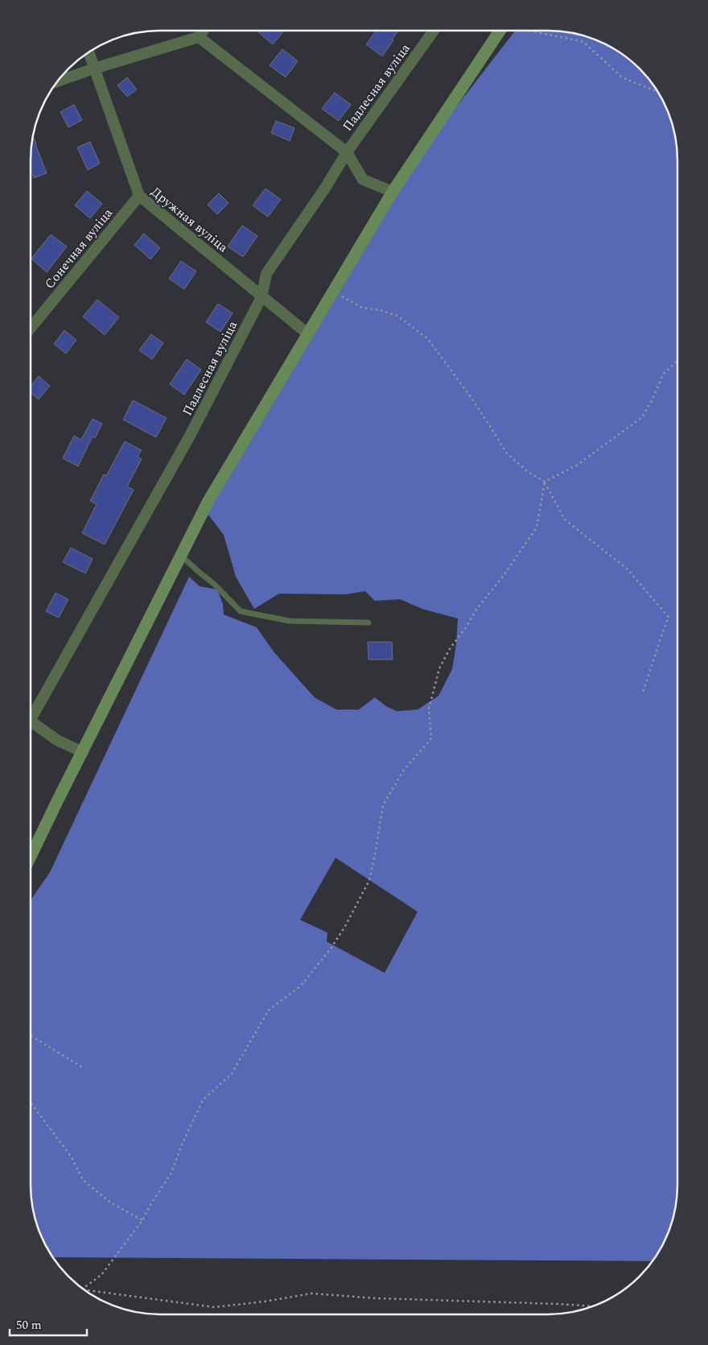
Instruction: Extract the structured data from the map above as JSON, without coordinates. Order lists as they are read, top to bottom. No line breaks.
{"streets":{"street":["Падлесная вуліца","Дружная вуліца","Сонечная вуліца"]},"crossings":[["Падлесная вуліца","Дружная вуліца"],["Дружная вуліца","Сонечная вуліца"]],"scale_bar":"50 m"}
